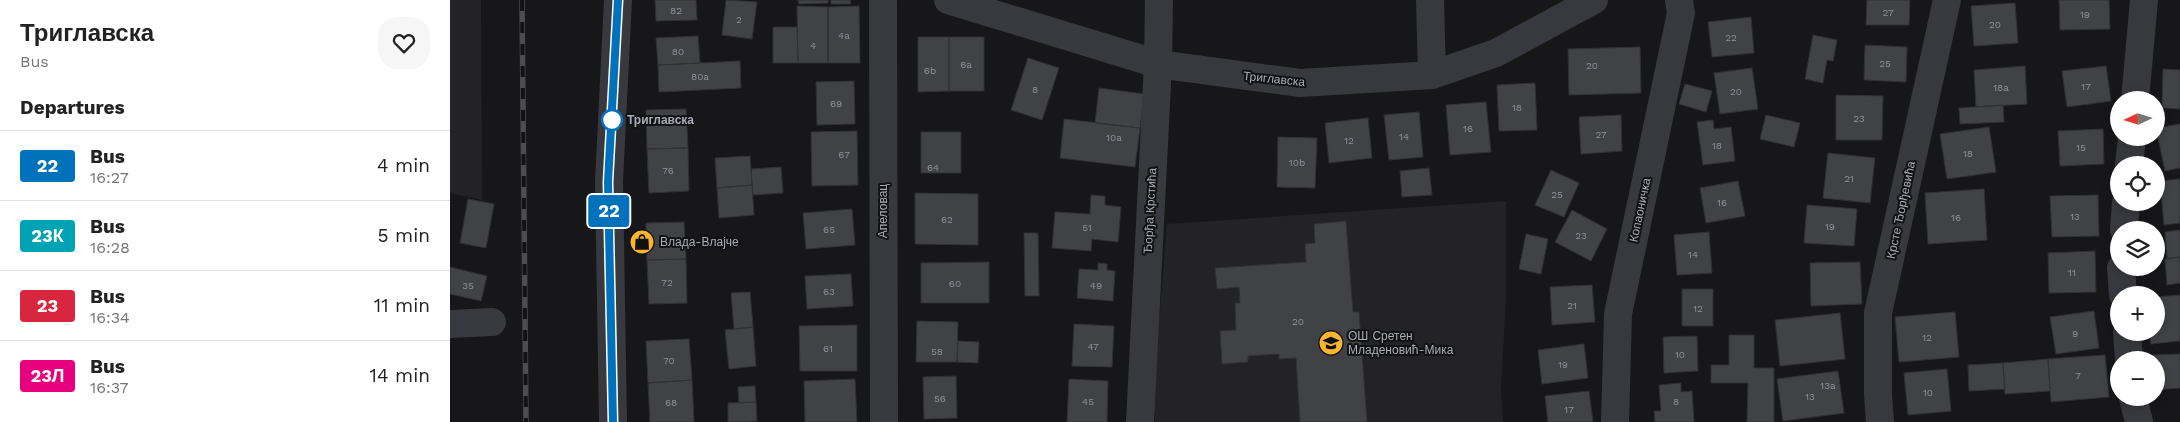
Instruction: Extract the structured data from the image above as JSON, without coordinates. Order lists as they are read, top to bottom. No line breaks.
{"streets":{"street":["Триглавска","Копаоничка","Крсте Ђорђевића","Апеловац","Ђорђа Крстића"]},"crossings":[["Триглавска","Ђорђа Крстића"]],"places":{"other":["Триглавска"],"shop":["Влада-Влајче"],"school or university":["ОШ Сретен Младеновић-Мика"]},"lines":["bus line 22"],"house_numbers":["82","27","19","2","20","4a","22","4","80","25","6a","20","6b","80a","17","18a","8","20","69","18","23","16","27","14","10a","12","18","15","18","67","10b","64","76","21","25","16","13","16","62","19","51","65","23","14","11","72","60","35","49","63","21","12","20","9","12","47","61","58","10","70","19","7","13a","10","13","56","45","8","68","17"],"north":"left","page":{"heading":[["Триглавска","Bus"],"Departures"],"on_map":"22","map_buttons":["+","−"],"list":[{"mark":"22","name":"Bus","note":"16:27","value":"4 min"},{"mark":"23К","name":"Bus","note":"16:28","value":"5 min"},{"mark":"23","name":"Bus","note":"16:34","value":"11 min"},{"mark":"23Л","name":"Bus","note":"16:37","value":"14 min"}]}}
